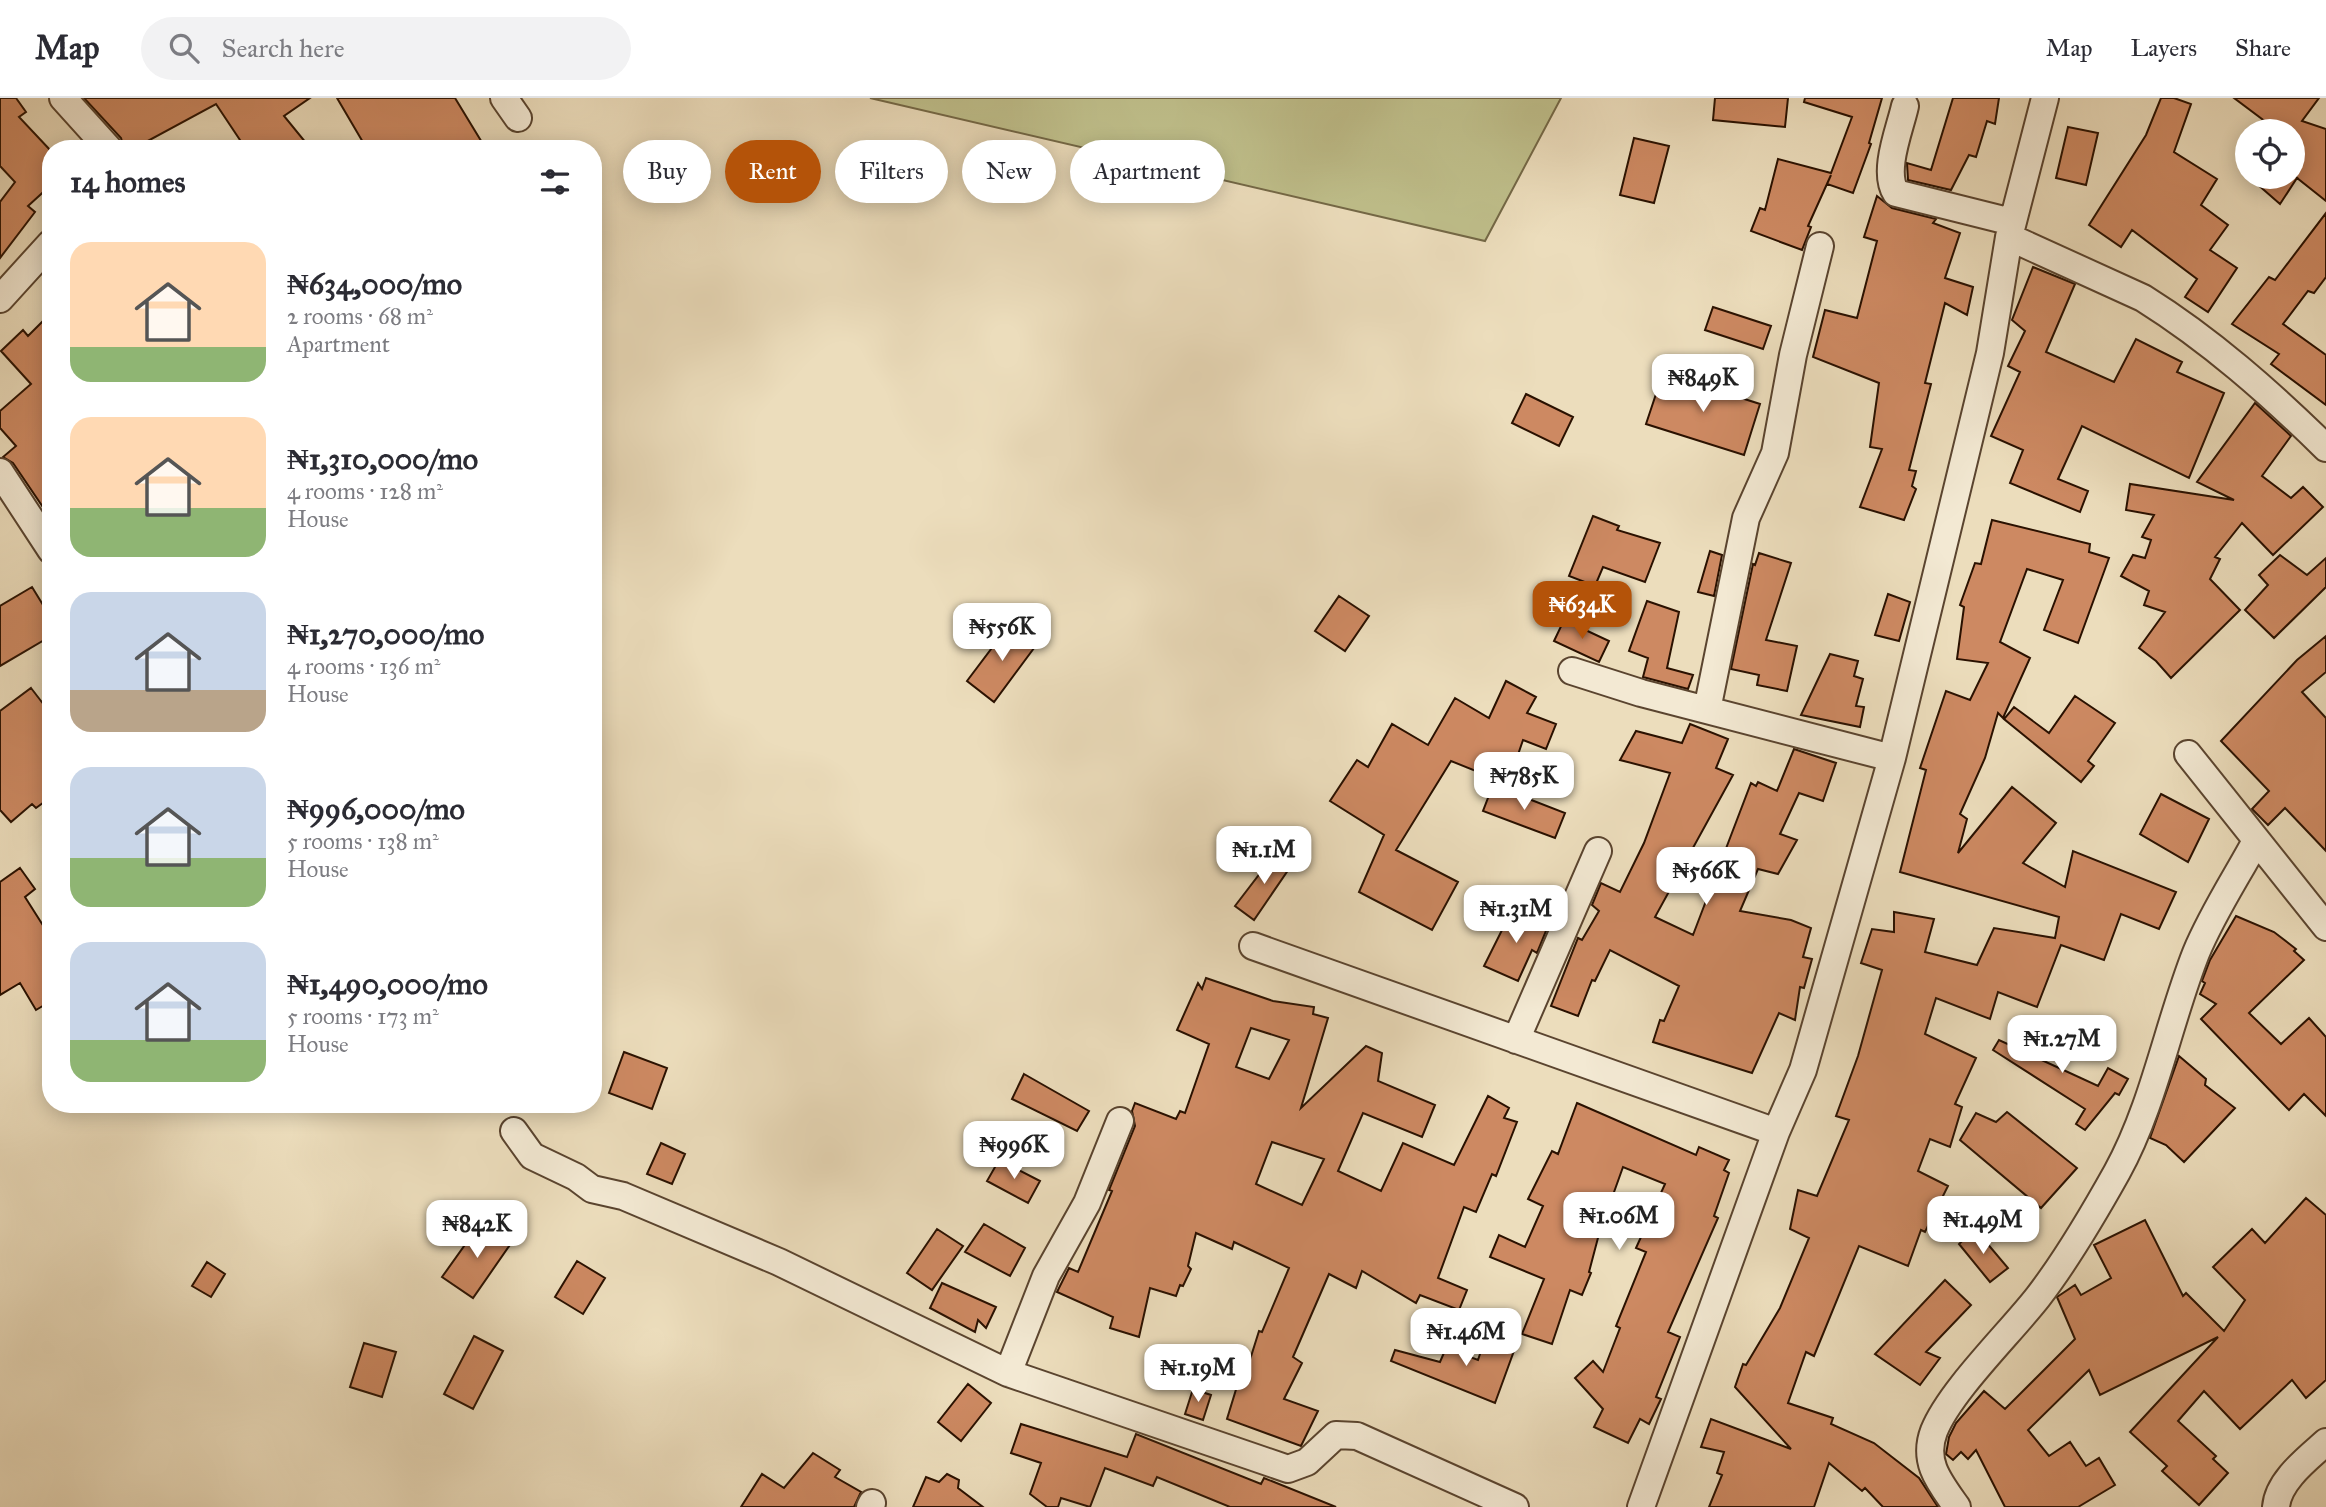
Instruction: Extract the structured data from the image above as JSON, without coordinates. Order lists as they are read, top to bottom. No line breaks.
{"page":{"header":"Map","search":"Search here","nav":["Map","Layers","Share"],"chip":["Buy","Rent","Filters","New","Apartment"],"heading":"14 homes","list":[{"name":"₦634,000/mo","note":"2 rooms · 68 m² · Apartment"},{"name":"₦1,310,000/mo","note":"4 rooms · 128 m² · House"},{"name":"₦1,270,000/mo","note":"4 rooms · 136 m² · House"},{"name":"₦996,000/mo","note":"5 rooms · 138 m² · House"},{"name":"₦1,490,000/mo","note":"5 rooms · 173 m² · House"}],"price":["₦849K","₦634K","₦556K","₦785K","₦1.1M","₦566K","₦1.31M","₦1.27M","₦996K","₦1.06M","₦1.49M","₦842K","₦1.46M","₦1.19M"]}}
